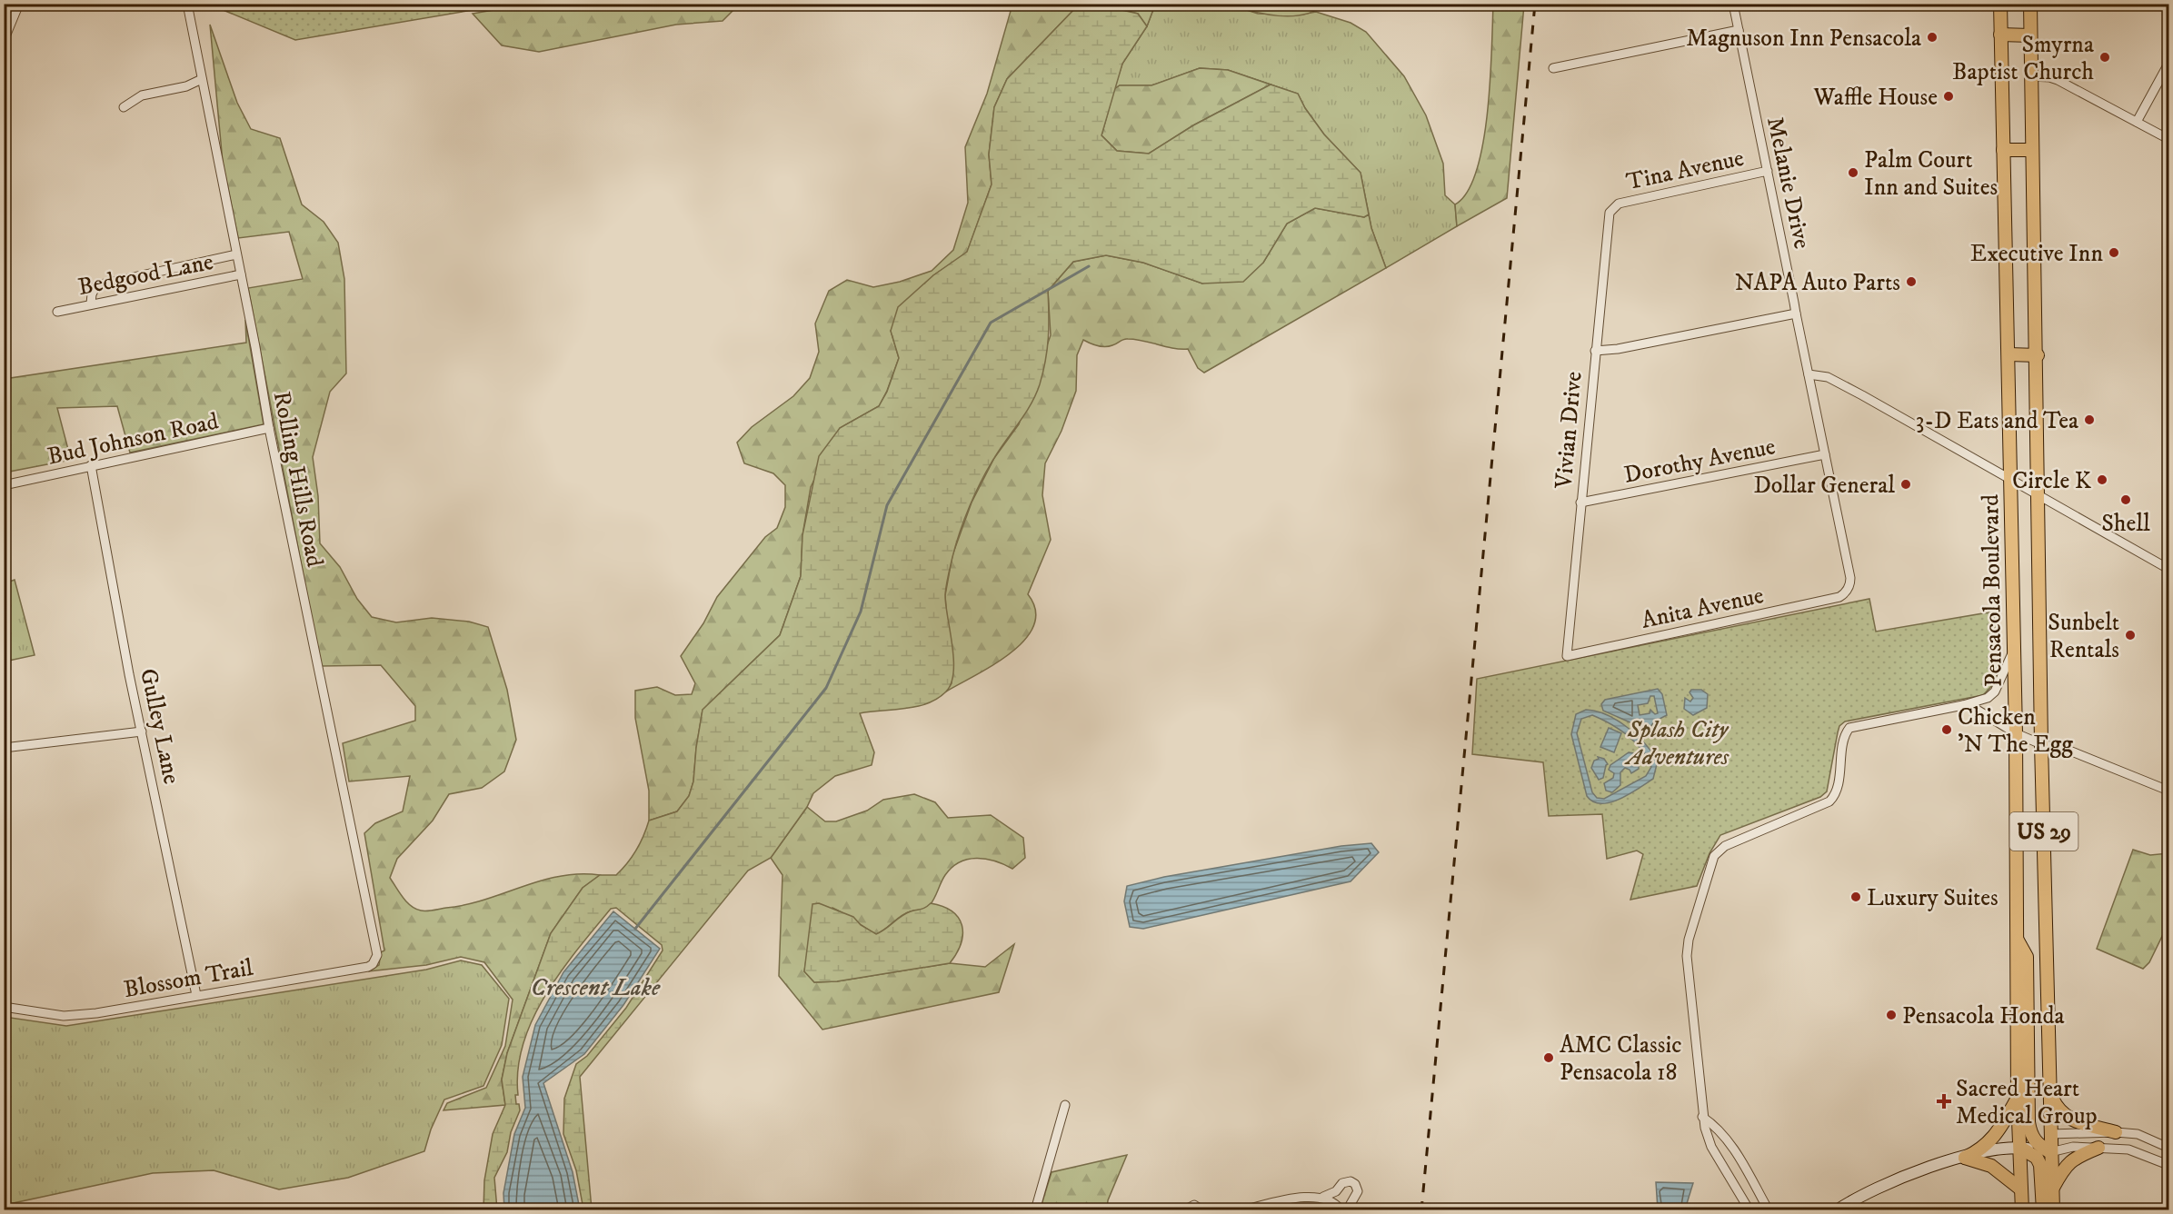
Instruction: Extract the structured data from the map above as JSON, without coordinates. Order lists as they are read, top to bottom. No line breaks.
{"streets":{"main road":["Pensacola Boulevard","US 29"],"street":["Tina Avenue","Melanie Drive","Bedgood Lane","Vivian Drive","Bud Johnson Road","Dorothy Avenue","Rolling Hills Road","Anita Avenue","Gulley Lane","Blossom Trail"]},"crossings":[["Tina Avenue","Melanie Drive"],["Tina Avenue","Vivian Drive"],["Melanie Drive","Dorothy Avenue"],["Melanie Drive","Anita Avenue"],["Bedgood Lane","Rolling Hills Road"],["Vivian Drive","Dorothy Avenue"],["Vivian Drive","Anita Avenue"],["Bud Johnson Road","Rolling Hills Road"],["Bud Johnson Road","Gulley Lane"],["Rolling Hills Road","Blossom Trail"],["Gulley Lane","Blossom Trail"]],"water":["Crescent Lake"],"parks":["Splash City Adventures"],"places":{"other":["Magnuson Inn Pensacola","Smyrna Baptist Church","Waffle House","Palm Court Inn and Suites","Executive Inn","NAPA Auto Parts","3-D Eats and Tea","Circle K","Dollar General","Shell","Sunbelt Rentals","Chicken 'N The Egg","Luxury Suites","Pensacola Honda","AMC Classic Pensacola 18"],"health":["Sacred Heart Medical Group"]}}
